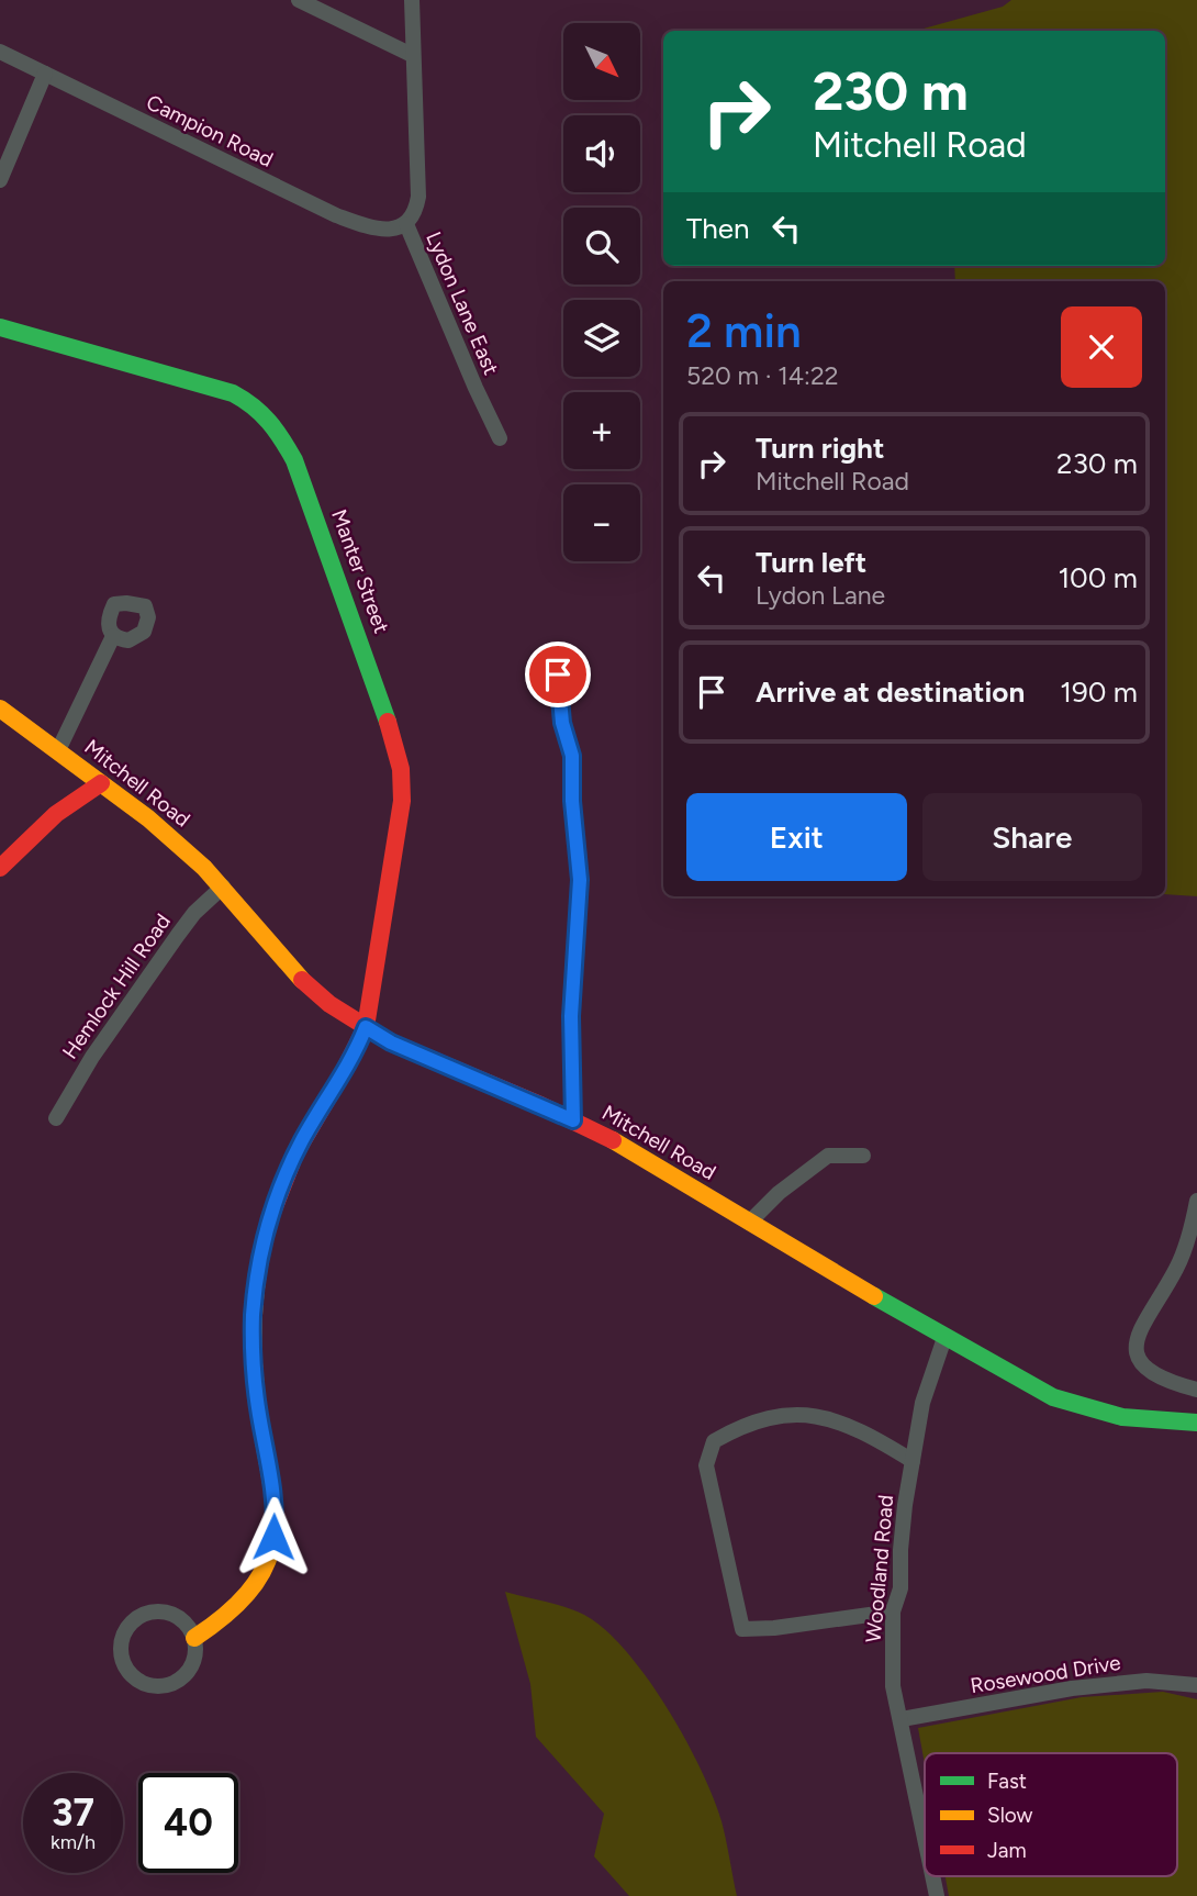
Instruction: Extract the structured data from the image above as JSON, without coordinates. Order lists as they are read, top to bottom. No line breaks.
{"streets":{"street":["Campion Road","Lydon Lane East","Manter Street","Mitchell Road","Hemlock Hill Road","Woodland Road","Rosewood Drive"]},"crossings":[["Campion Road","Lydon Lane East"],["Manter Street","Mitchell Road"],["Mitchell Road","Hemlock Hill Road"],["Mitchell Road","Woodland Road"],["Woodland Road","Rosewood Drive"]],"legend":["Fast","Slow","Jam"],"north":"bottom right","page":{"map_buttons":["+","−"],"turn":["230 m","Mitchell Road"],"then":"Then","heading":["2 min","520 m · 14:22"],"list":[{"name":"Turn right","note":"Mitchell Road","value":"230 m"},{"name":"Turn left","note":"Lydon Lane","value":"100 m"},{"name":"Arrive at destination","value":"190 m"}],"buttons":["Exit","Share"],"speed":"37 km/h","limit":"40"}}
